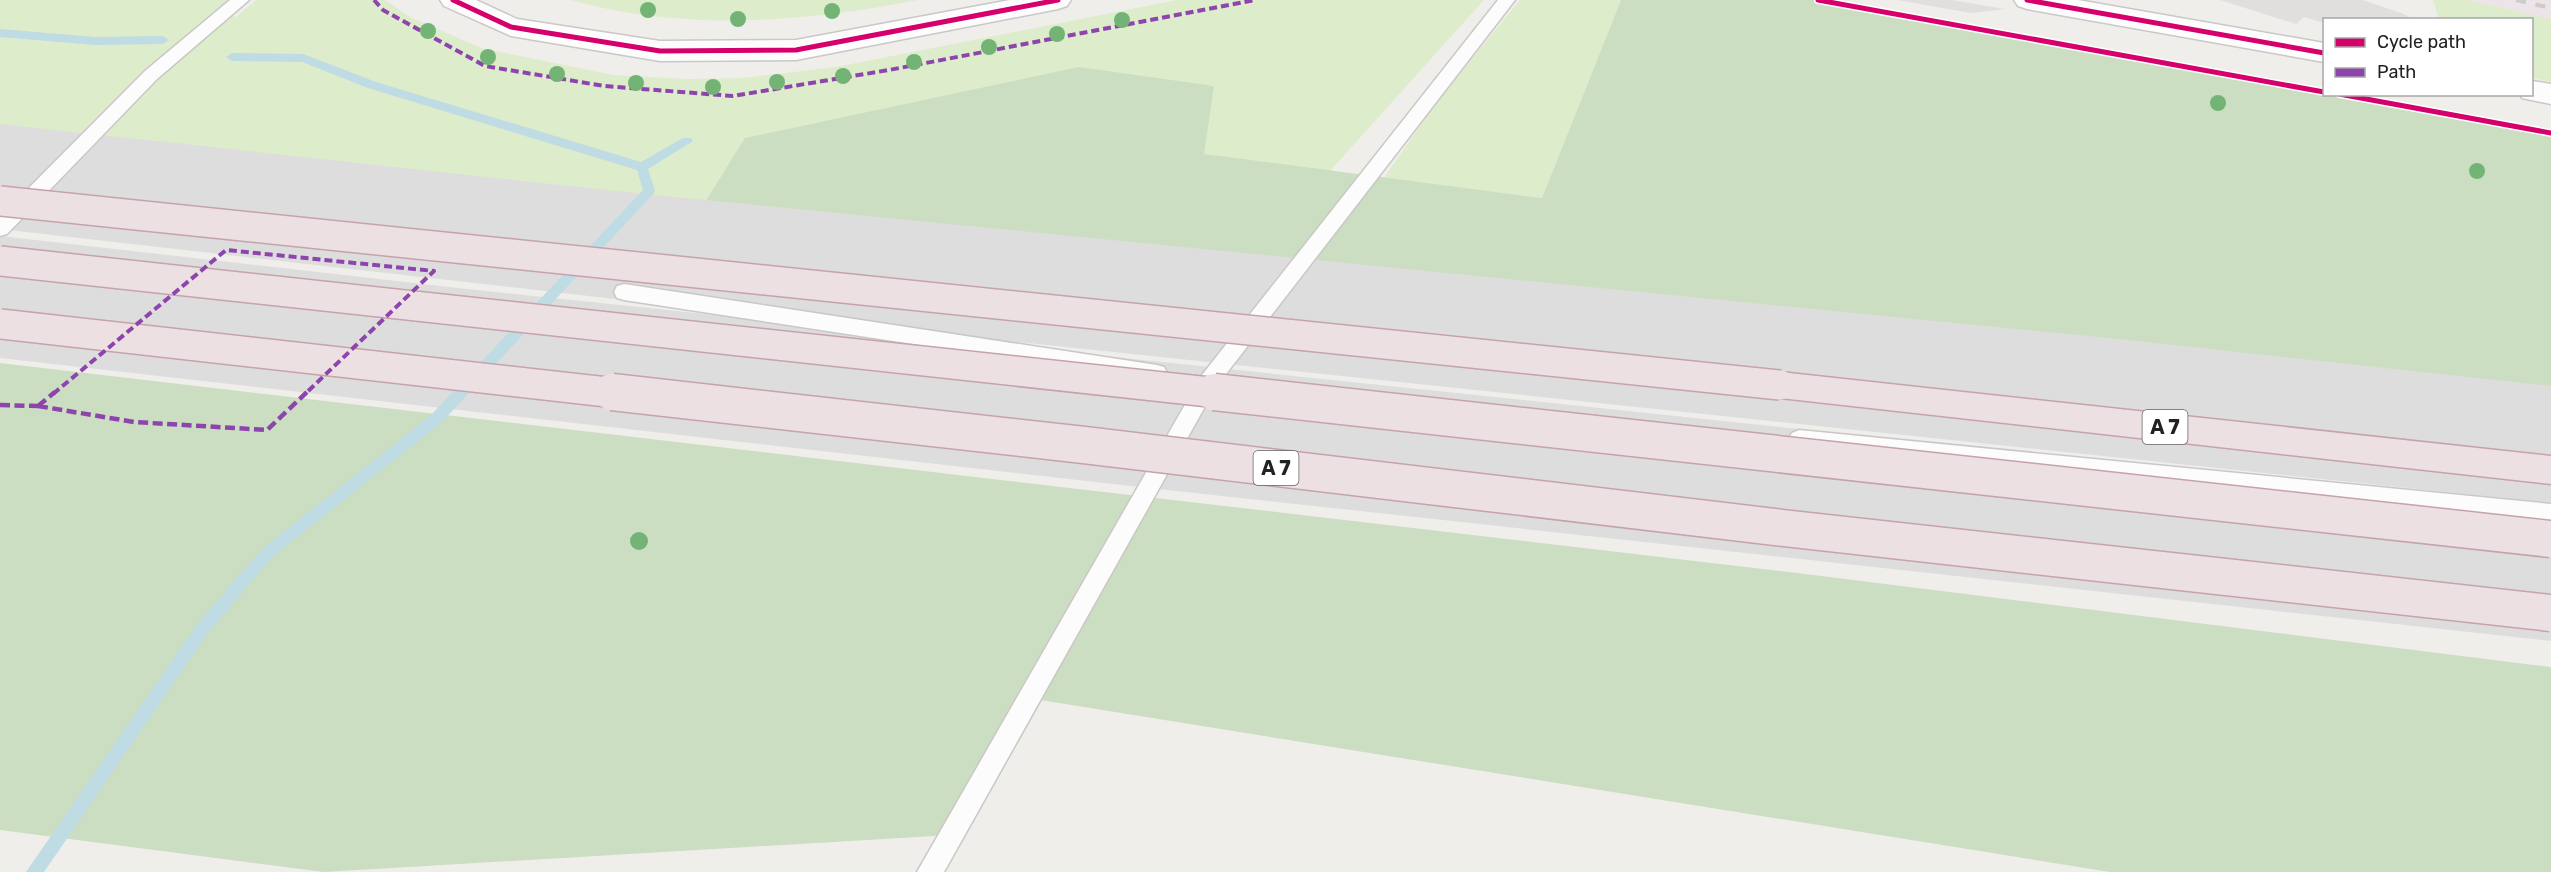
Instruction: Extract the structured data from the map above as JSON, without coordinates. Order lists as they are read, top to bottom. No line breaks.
{"streets":{"highway":["A 7"]},"legend":["Cycle path","Path"]}
